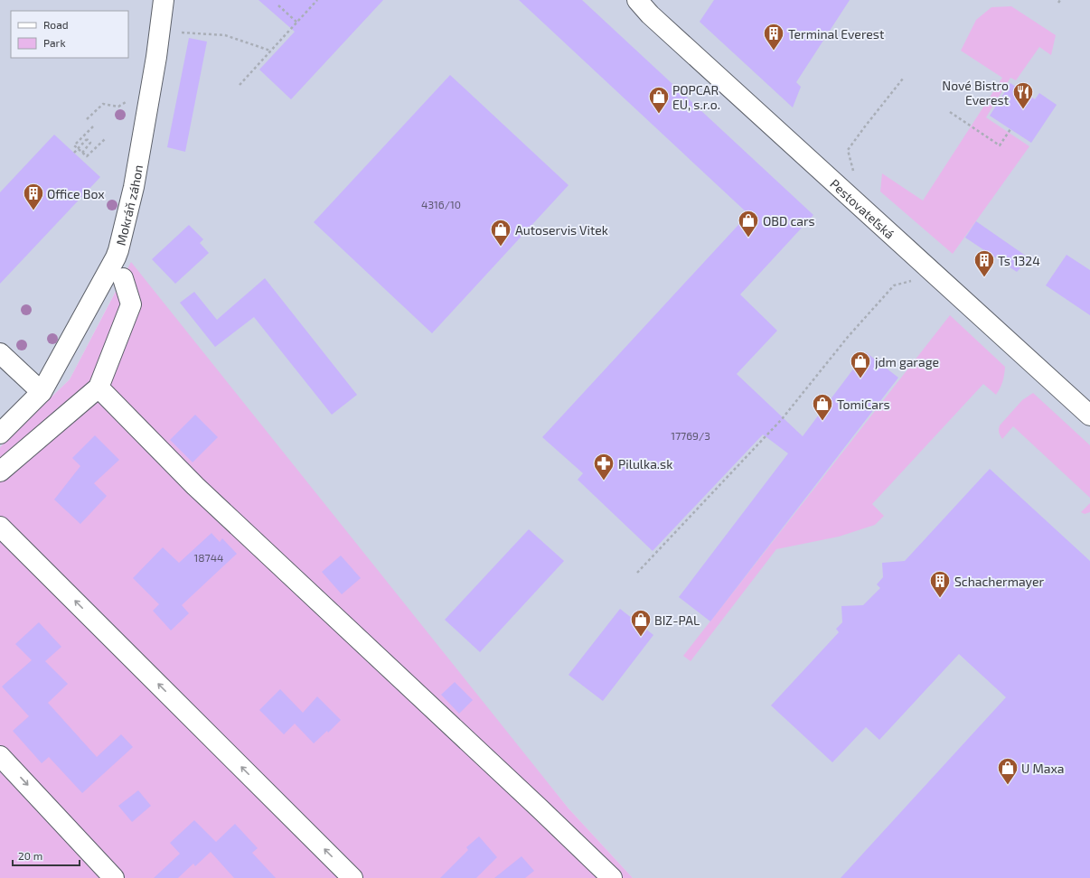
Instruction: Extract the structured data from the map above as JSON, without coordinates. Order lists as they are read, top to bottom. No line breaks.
{"streets":{"street":["Mokráň záhon","Pestovateľská"]},"places":{"building":["Terminal Everest","Office Box","Ts 1324","Schachermayer"],"restaurant":["Nové Bistro Everest"],"shop":["POPCAR EU, s.r.o.","OBD cars","Autoservis Vitek","jdm garage","TomiCars","BIZ-PAL","U Maxa"],"pharmacy":["Pilulka.sk"]},"house_numbers":["4316/10","17769/3","18744"],"legend":["Road","Park"],"scale_bar":"20 m"}
